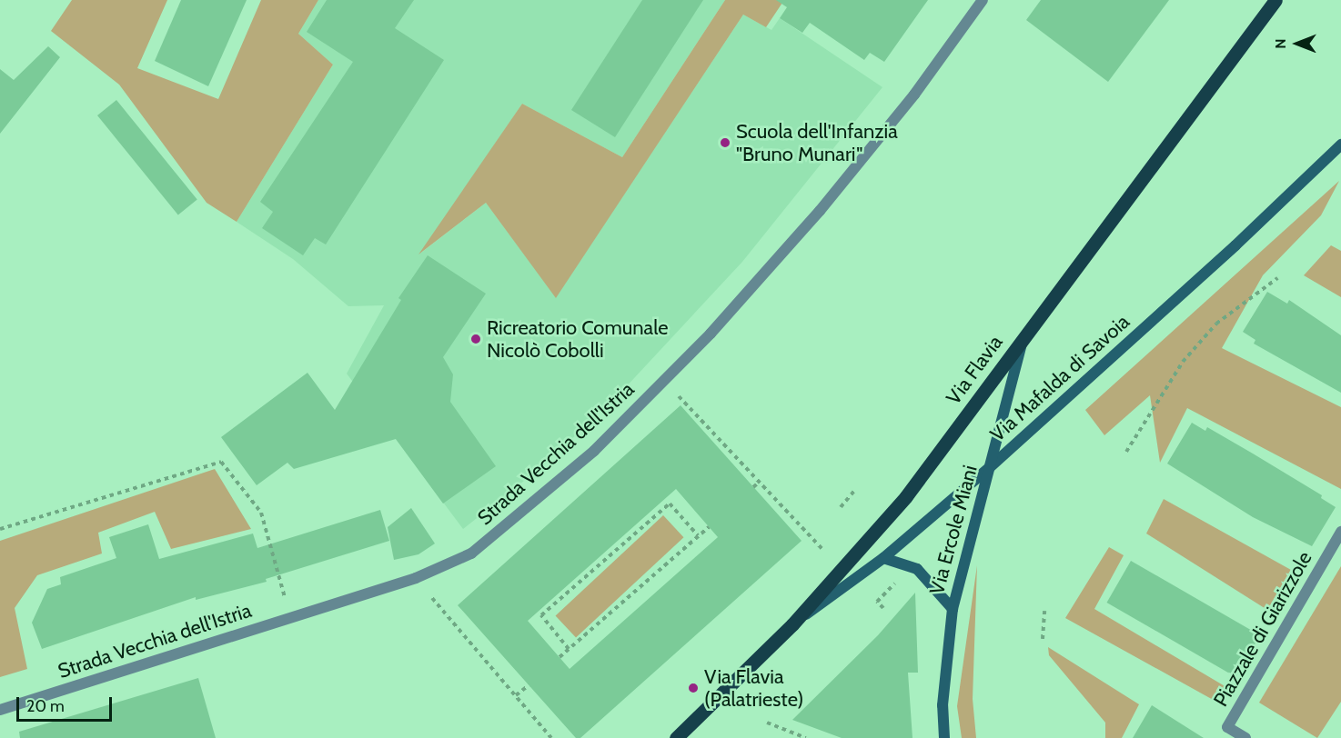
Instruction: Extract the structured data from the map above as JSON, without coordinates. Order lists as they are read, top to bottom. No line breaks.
{"streets":{"main road":["Via Flavia"],"street":["Via Mafalda di Savoia","Strada Vecchia dell'Istria","Via Ercole Miani","Piazzale di Giarizzole"]},"crossings":[["Via Flavia","Via Mafalda di Savoia"],["Via Flavia","Via Ercole Miani"],["Via Mafalda di Savoia","Via Ercole Miani"]],"places":["Scuola dell'Infanzia \"Bruno Munari\"","Ricreatorio Comunale Nicolò Cobolli","Via Flavia (Palatrieste)"],"scale_bar":"20 m","north":"left"}
